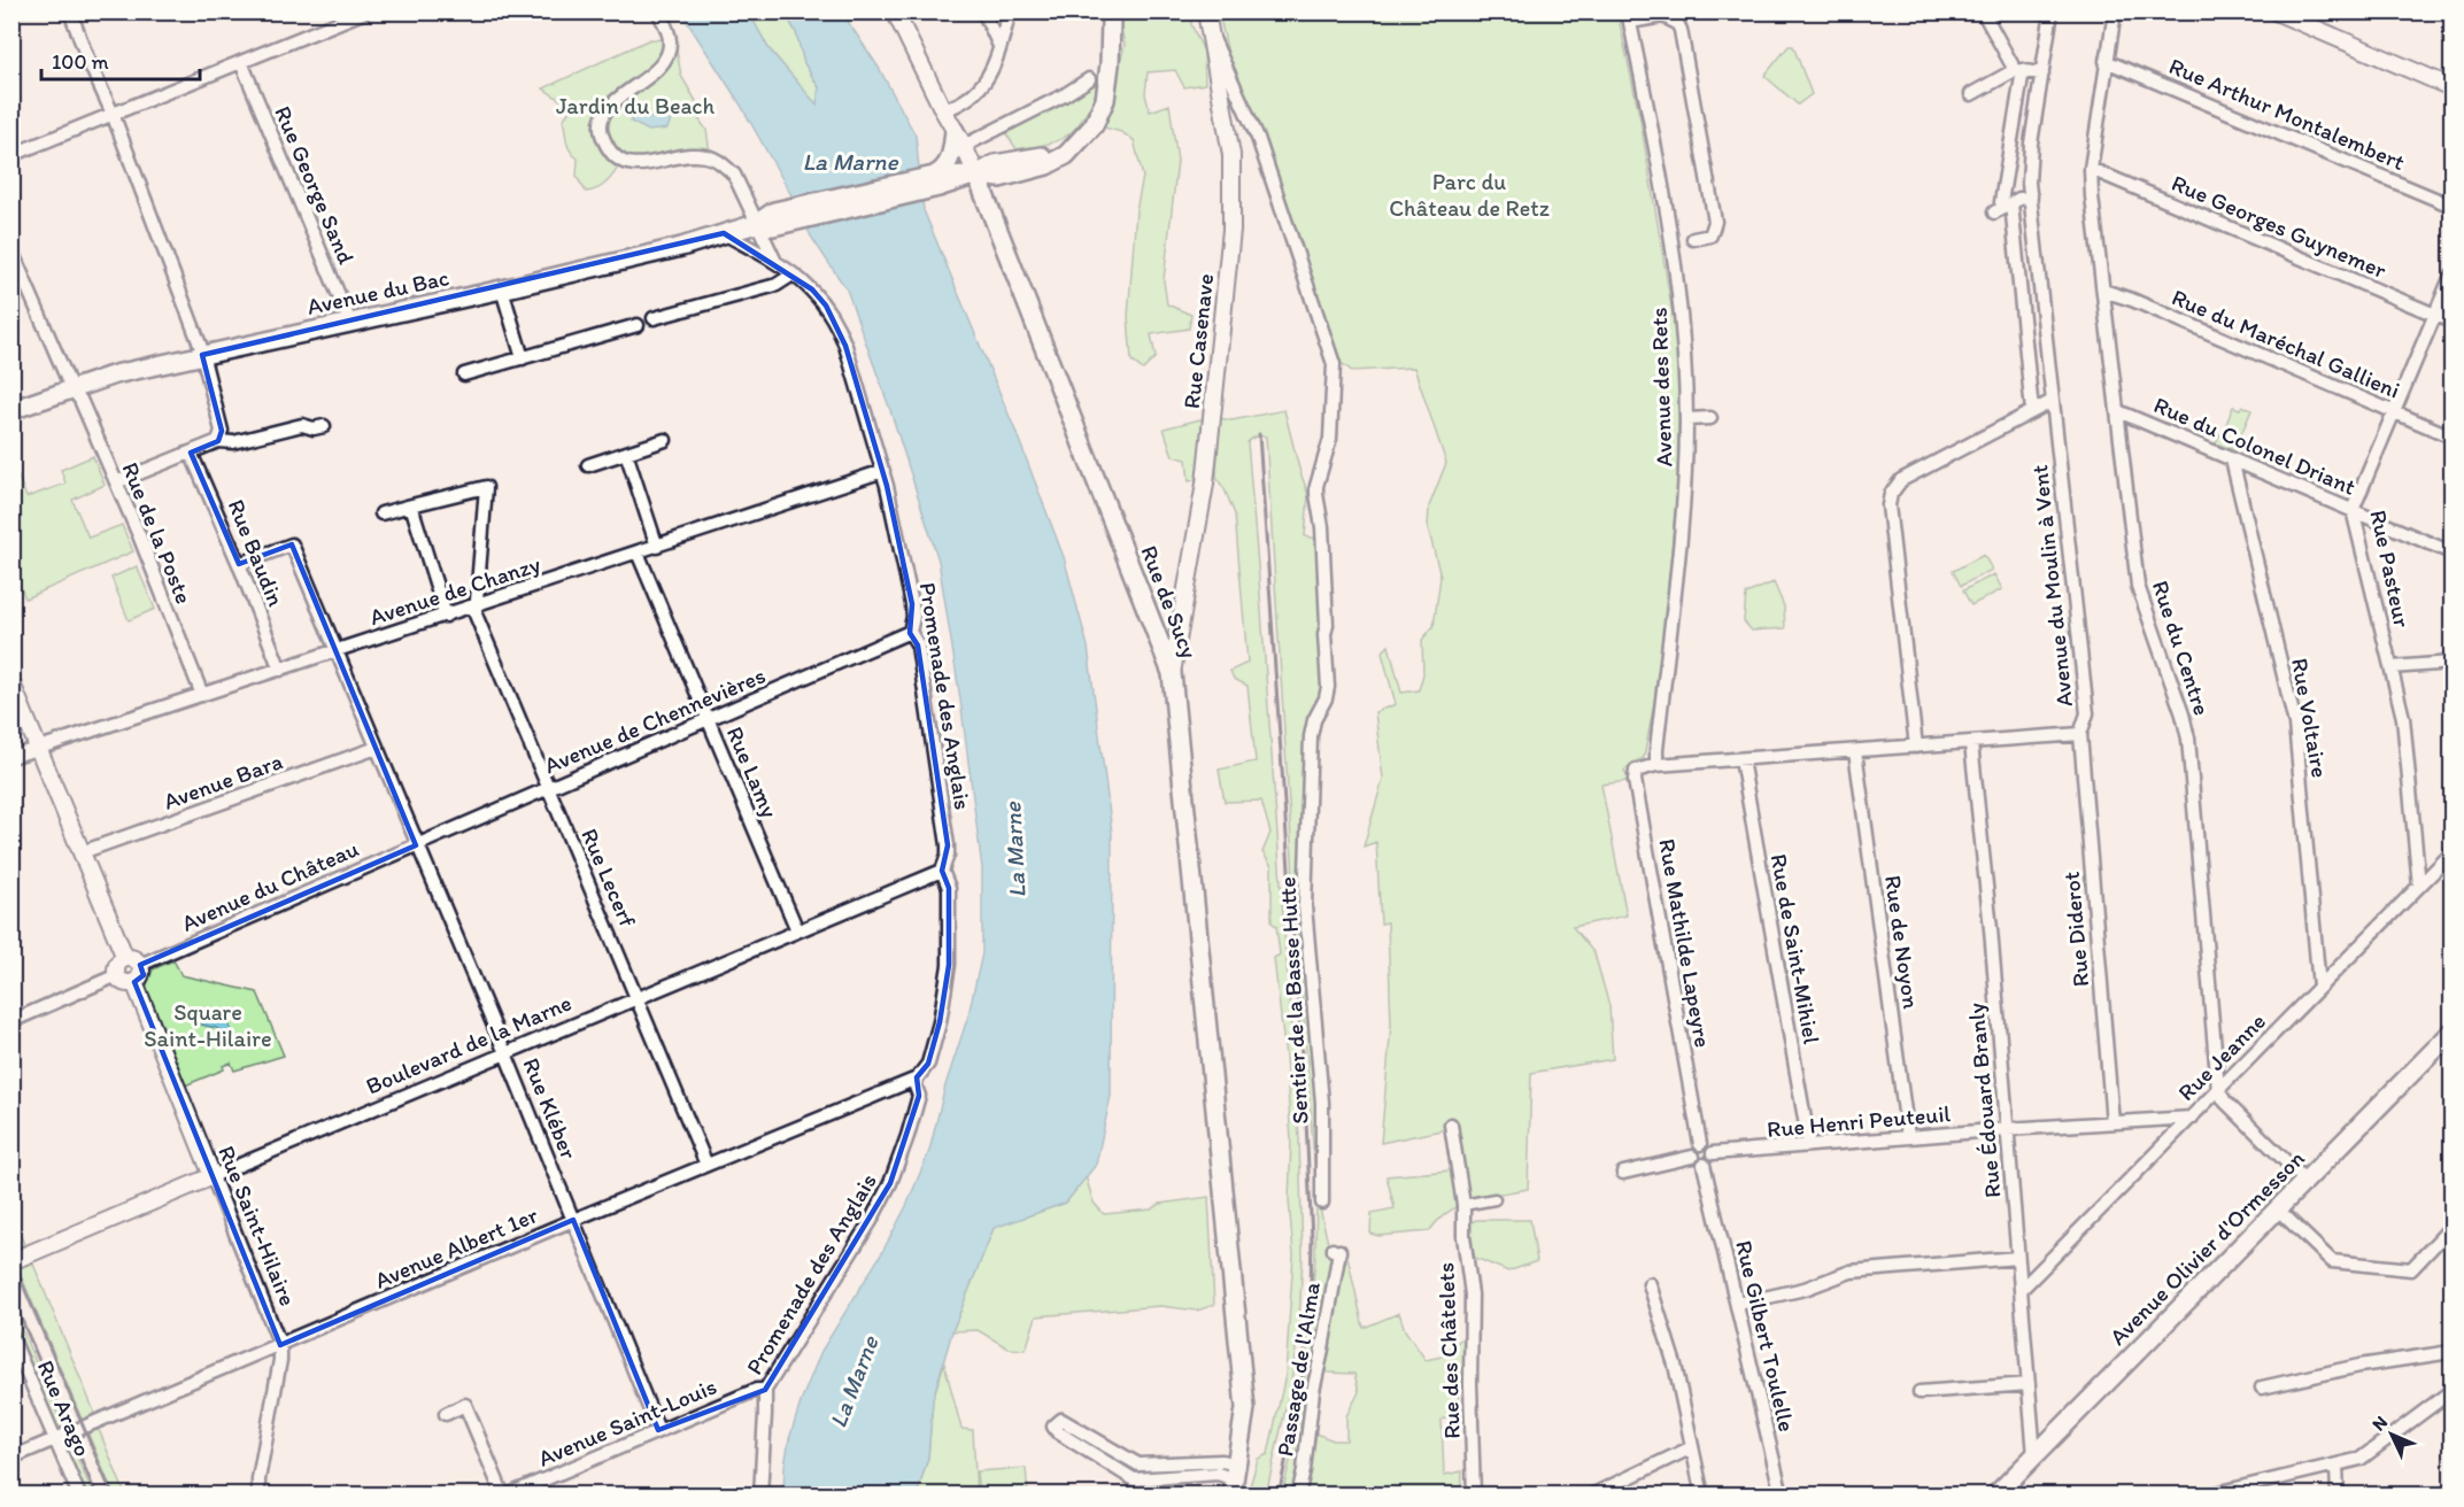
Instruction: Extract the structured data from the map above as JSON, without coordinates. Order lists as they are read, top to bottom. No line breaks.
{"streets":{"main road":["Avenue du Bac","Rue de Sucy","Avenue Olivier d'Ormesson"],"street":["Rue Arthur Montalembert","Rue George Sand","Rue Georges Guynemer","Rue Casenave","Rue du Maréchal Gallieni","Avenue des Rets","Rue du Colonel Driant","Rue de la Poste","Rue Baudin","Rue Pasteur","Avenue du Moulin à Vent","Avenue de Chanzy","Rue du Centre","Promenade des Anglais","Rue Voltaire","Avenue de Chennevières","Rue Lamy","Avenue Bara","Rue Lecerf","Avenue du Château","Rue Diderot","Rue de Noyon","Rue Mathilde Lapeyre","Rue de Saint-Mihiel","Sentier de la Basse Hutte","Boulevard de la Marne","Rue Jeanne","Rue Édouard Branly","Rue Kléber","Rue Henri Peuteuil","Rue Saint-Hilaire","Avenue Albert 1er","Rue Gilbert Toulelle","Rue des Châtelets","Passage de l'Alma","Rue Arago","Avenue Saint-Louis"]},"crossings":[["Rue Arthur Montalembert","Rue du Centre"],["Rue George Sand","Avenue du Bac"],["Rue Georges Guynemer","Rue Pasteur"],["Rue Georges Guynemer","Rue du Centre"],["Avenue du Bac","Rue de la Poste"],["Avenue du Bac","Rue de Sucy"],["Avenue du Bac","Promenade des Anglais"],["Rue Casenave","Rue de Sucy"],["Rue Casenave","Sentier de la Basse Hutte"],["Rue du Maréchal Gallieni","Rue Pasteur"],["Rue du Maréchal Gallieni","Rue du Centre"],["Avenue des Rets","Avenue du Moulin à Vent"],["Avenue des Rets","Rue Mathilde Lapeyre"],["Rue du Colonel Driant","Rue Pasteur"],["Rue du Colonel Driant","Rue du Centre"],["Rue du Colonel Driant","Rue Voltaire"],["Rue de la Poste","Avenue de Chanzy"],["Rue Baudin","Avenue de Chanzy"],["Rue Baudin","Rue Kléber"],["Rue Pasteur","Rue Jeanne"],["Avenue du Moulin à Vent","Rue Diderot"],["Avenue du Moulin à Vent","Rue de Noyon"],["Avenue du Moulin à Vent","Rue Mathilde Lapeyre"],["Avenue du Moulin à Vent","Rue de Saint-Mihiel"],["Avenue du Moulin à Vent","Rue Édouard Branly"],["Avenue de Chanzy","Promenade des Anglais"],["Avenue de Chanzy","Rue Lamy"],["Avenue de Chanzy","Rue Lecerf"],["Avenue de Chanzy","Rue Kléber"],["Rue du Centre","Rue Jeanne"],["Promenade des Anglais","Avenue de Chennevières"],["Promenade des Anglais","Boulevard de la Marne"],["Promenade des Anglais","Avenue Albert 1er"],["Promenade des Anglais","Avenue Saint-Louis"],["Rue Voltaire","Rue Jeanne"],["Avenue de Chennevières","Rue Lamy"],["Avenue de Chennevières","Rue Lecerf"],["Avenue de Chennevières","Avenue du Château"],["Avenue de Chennevières","Rue Kléber"],["Rue Lamy","Boulevard de la Marne"],["Avenue Bara","Rue Kléber"],["Rue Lecerf","Boulevard de la Marne"],["Rue Lecerf","Avenue Albert 1er"],["Avenue du Château","Rue Kléber"],["Avenue du Château","Rue Saint-Hilaire"],["Rue Diderot","Rue Henri Peuteuil"],["Rue de Noyon","Rue Henri Peuteuil"],["Rue Mathilde Lapeyre","Rue Henri Peuteuil"],["Rue Mathilde Lapeyre","Rue Gilbert Toulelle"],["Rue de Saint-Mihiel","Rue Henri Peuteuil"],["Boulevard de la Marne","Rue Kléber"],["Boulevard de la Marne","Rue Saint-Hilaire"],["Rue Jeanne","Rue Édouard Branly"],["Rue Jeanne","Rue Henri Peuteuil"],["Rue Édouard Branly","Rue Henri Peuteuil"],["Rue Édouard Branly","Avenue Olivier d'Ormesson"],["Rue Kléber","Avenue Albert 1er"],["Rue Kléber","Avenue Saint-Louis"],["Rue Henri Peuteuil","Rue Gilbert Toulelle"],["Rue Saint-Hilaire","Avenue Albert 1er"],["Avenue Albert 1er","Rue Arago"]],"water":["La Marne"],"parks":["Jardin du Beach","Parc du Château de Retz","Square Saint-Hilaire"],"scale_bar":"100 m","north":"top left"}
